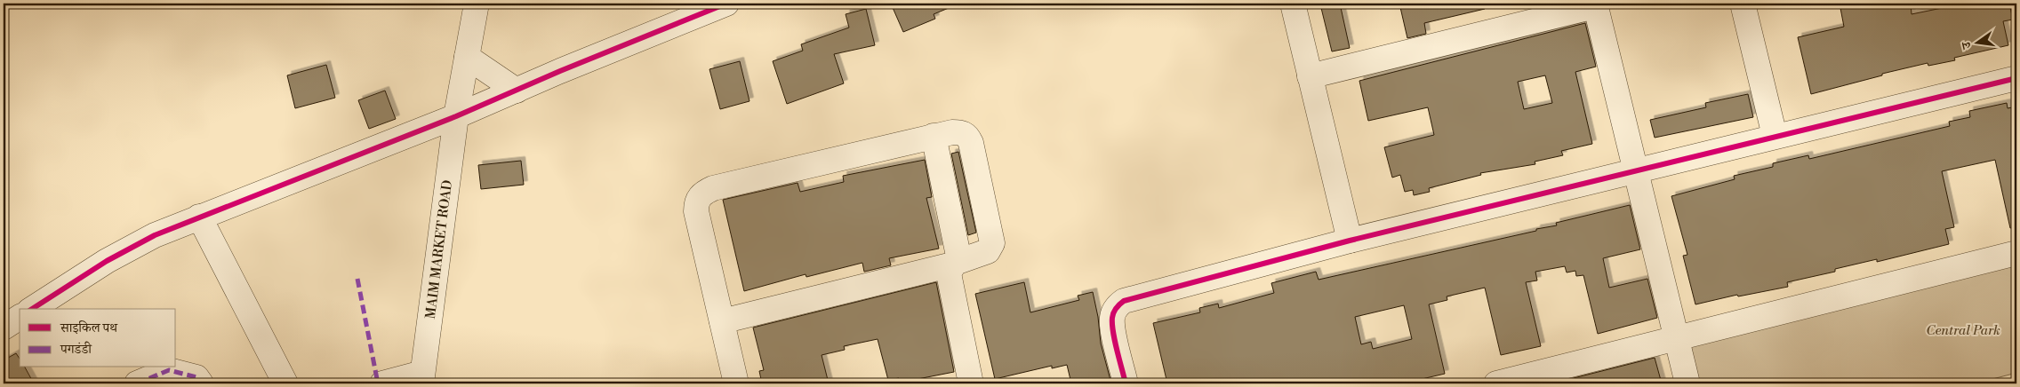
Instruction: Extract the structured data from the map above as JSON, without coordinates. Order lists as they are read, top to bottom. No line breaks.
{"streets":{"street":["MAIM MARKET ROAD"]},"parks":["Central Park"],"legend":["साइकिल पथ","पगडंडी"],"north":"left"}
